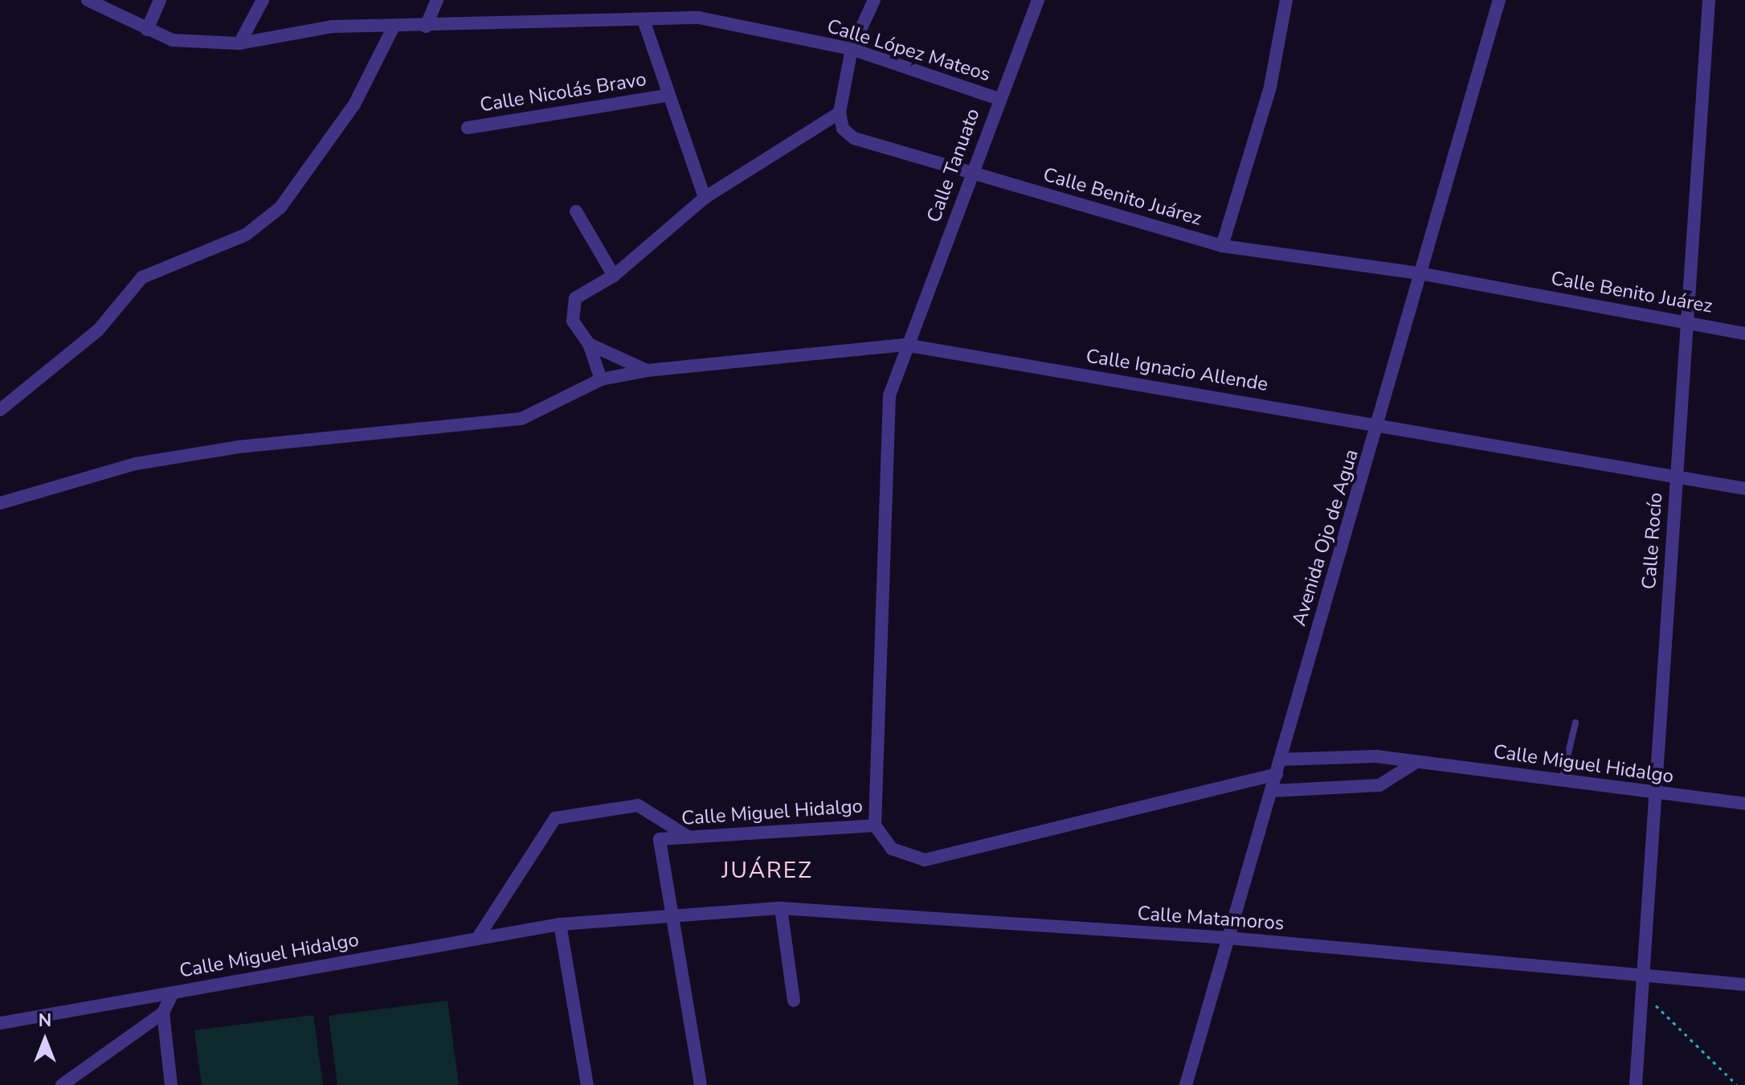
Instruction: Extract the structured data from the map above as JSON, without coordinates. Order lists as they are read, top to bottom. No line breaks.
{"streets":{"street":["Calle López Mateos","Calle Nicolás Bravo","Calle Tanuato","Calle Benito Juárez","Calle Ignacio Allende","Avenida Ojo de Agua","Calle Rocío","Calle Miguel Hidalgo","Calle Matamoros"]},"crossings":[["Calle López Mateos","Calle Tanuato"],["Calle Tanuato","Calle Benito Juárez"],["Calle Tanuato","Calle Ignacio Allende"],["Calle Tanuato","Calle Miguel Hidalgo"],["Calle Benito Juárez","Avenida Ojo de Agua"],["Calle Benito Juárez","Calle Rocío"],["Calle Ignacio Allende","Avenida Ojo de Agua"],["Calle Ignacio Allende","Calle Rocío"],["Avenida Ojo de Agua","Calle Miguel Hidalgo"],["Avenida Ojo de Agua","Calle Matamoros"],["Calle Rocío","Calle Miguel Hidalgo"],["Calle Rocío","Calle Matamoros"],["Calle Miguel Hidalgo","Calle Matamoros"]],"districts":["JUÁREZ"],"north":"top"}
